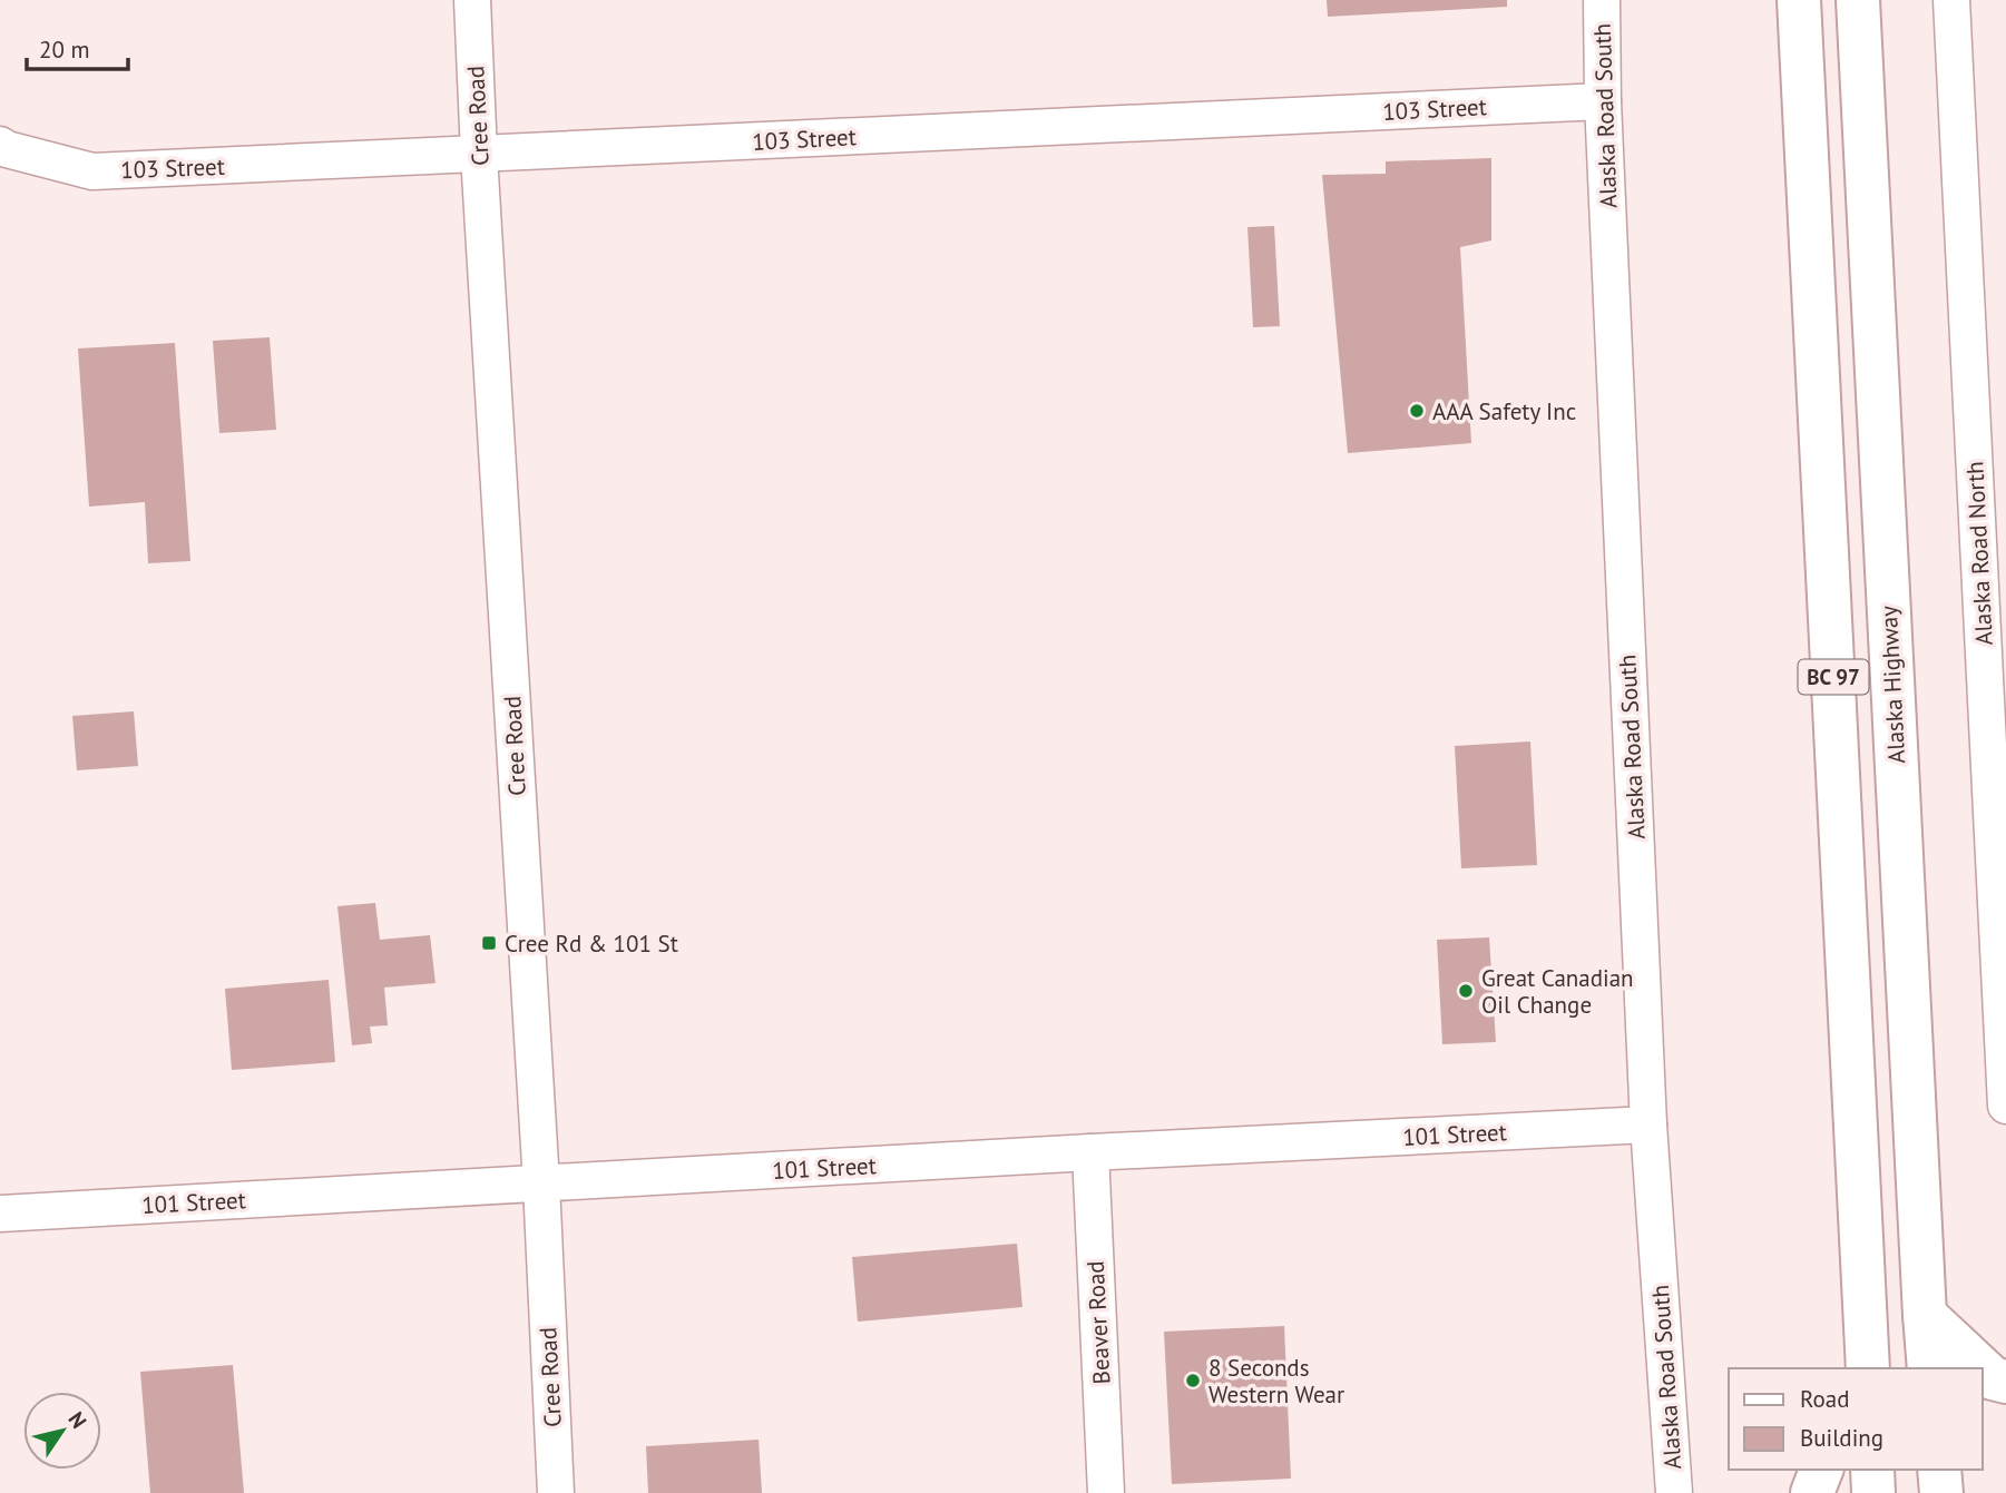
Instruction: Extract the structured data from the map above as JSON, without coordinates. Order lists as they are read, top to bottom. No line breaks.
{"streets":{"highway":["BC 97","Alaska Highway"],"street":["103 Street","Cree Road","Alaska Road South","Alaska Road North","101 Street","Beaver Road"]},"crossings":[["103 Street","Cree Road"],["103 Street","Alaska Road South"],["Cree Road","101 Street"],["Alaska Road South","101 Street"],["101 Street","Beaver Road"]],"places":{"other":["AAA Safety Inc","Great Canadian Oil Change","8 Seconds Western Wear"],"transit":["Cree Rd & 101 St"]},"legend":["Road","Building"],"scale_bar":"20 m","north":"top right"}
